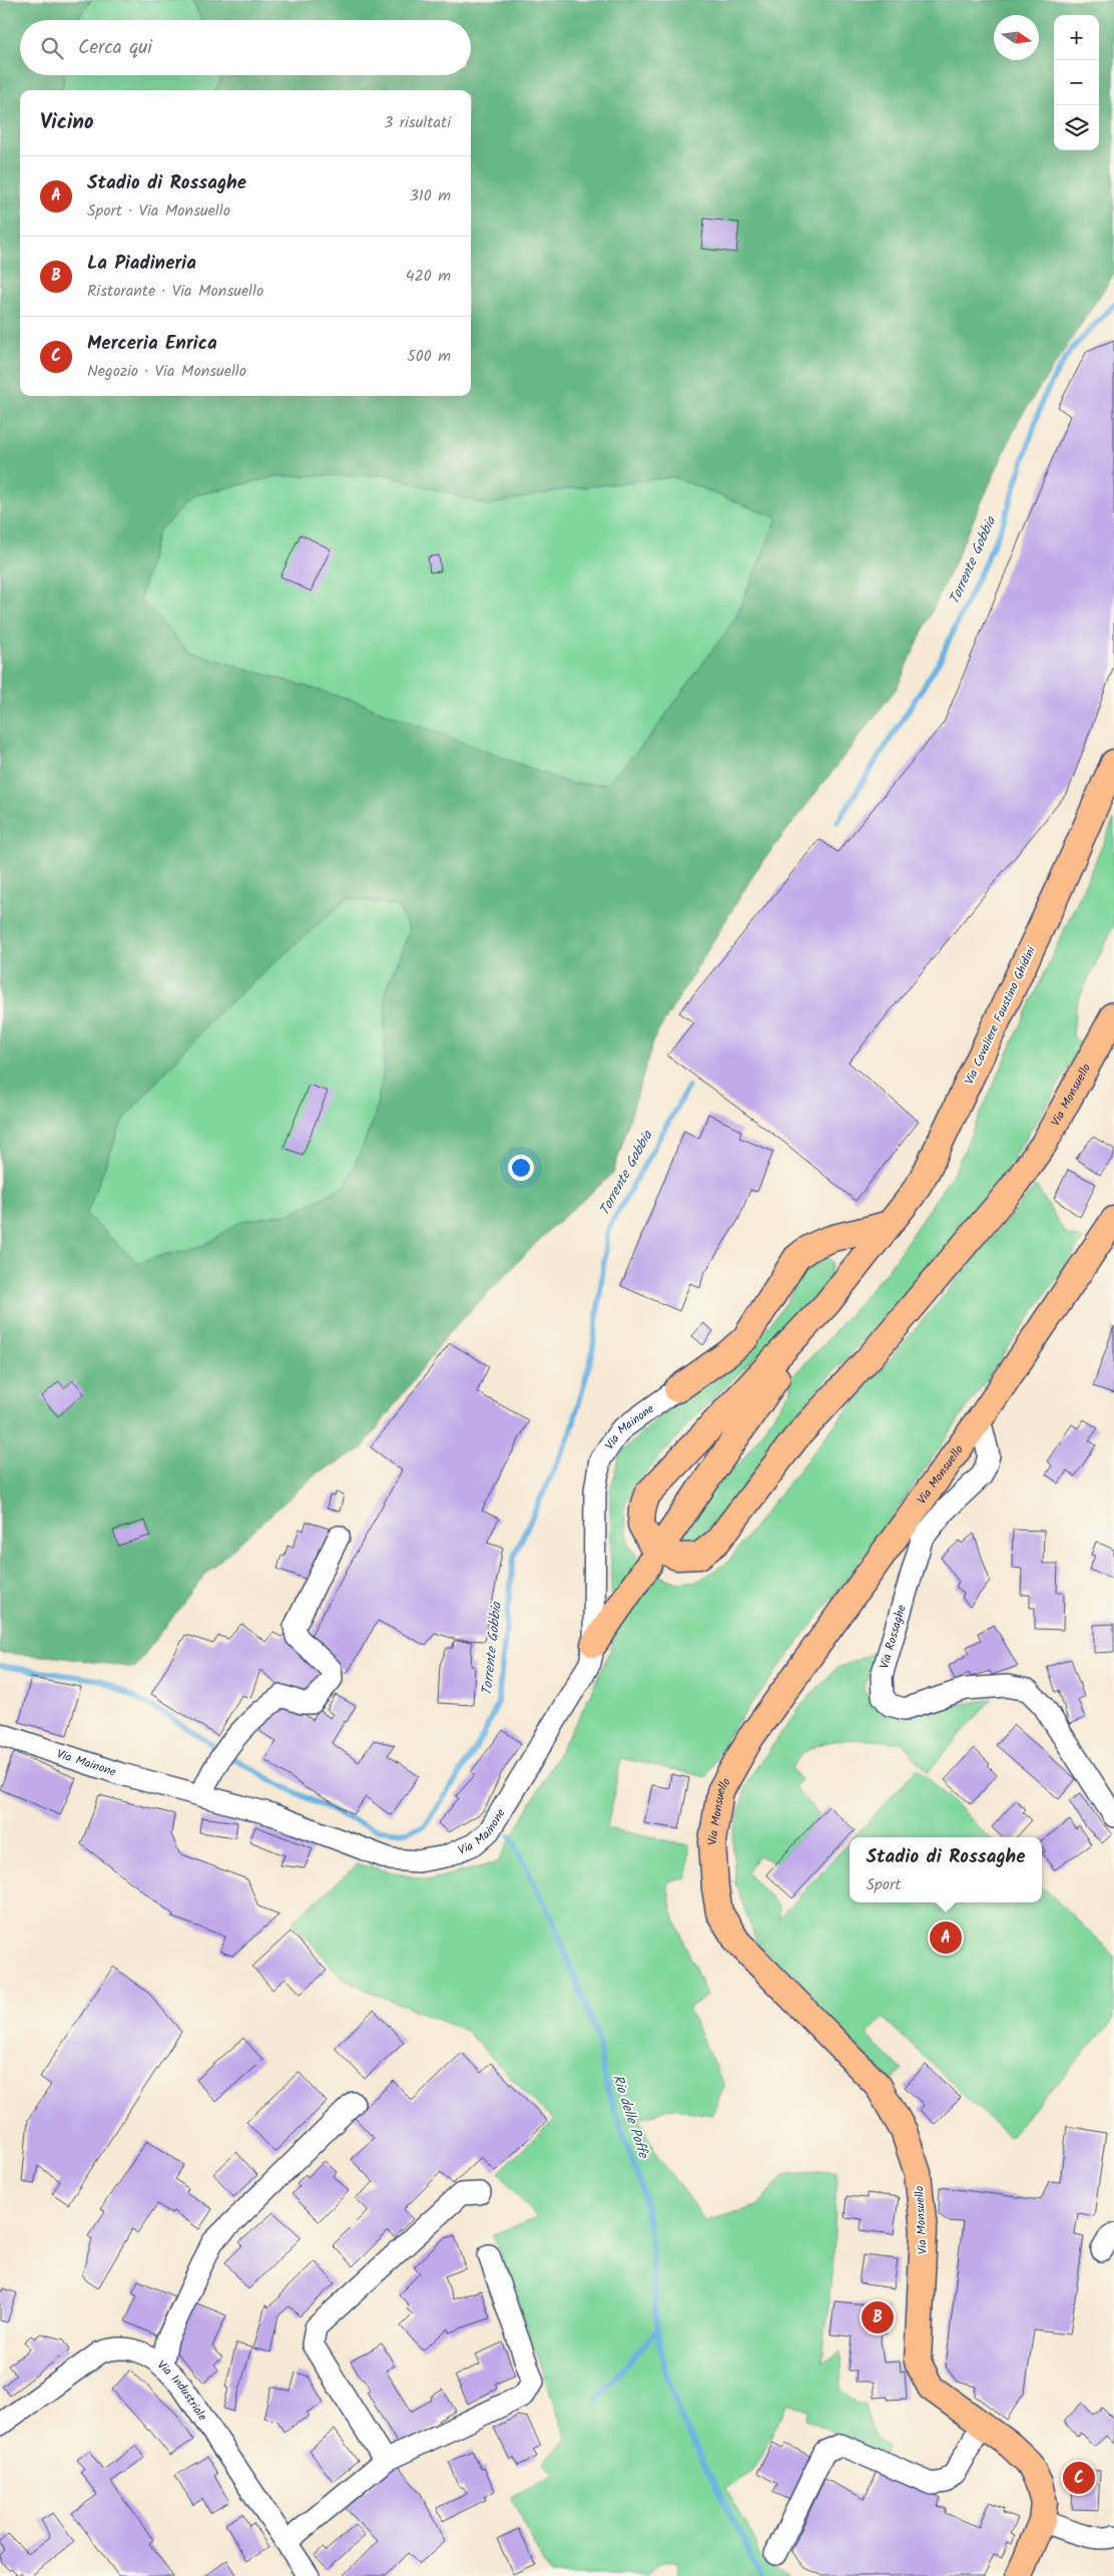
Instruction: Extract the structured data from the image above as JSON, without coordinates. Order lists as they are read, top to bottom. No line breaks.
{"streets":{"main road":["Via Cavaliere Faustino Ghidini","Via Monsuello"],"street":["Via Mainone","Via Rossaghe","Via Industriale"]},"crossings":[["Via Cavaliere Faustino Ghidini","Via Monsuello"],["Via Monsuello","Via Rossaghe"]],"water":["Torrente Gobbia","Rio delle Poffe"],"north":"right","page":{"map_buttons":["+","−"],"search":"Cerca qui","heading":["Vicino","3 risultati"],"list":[{"mark":"A","name":"Stadio di Rossaghe","note":"Sport · Via Monsuello","value":"310 m"},{"mark":"B","name":"La Piadineria","note":"Ristorante · Via Monsuello","value":"420 m"},{"mark":"C","name":"Merceria Enrica","note":"Negozio · Via Monsuello","value":"500 m"}],"popup":["Stadio di Rossaghe","Sport"],"pins":["A","B","C"]}}
